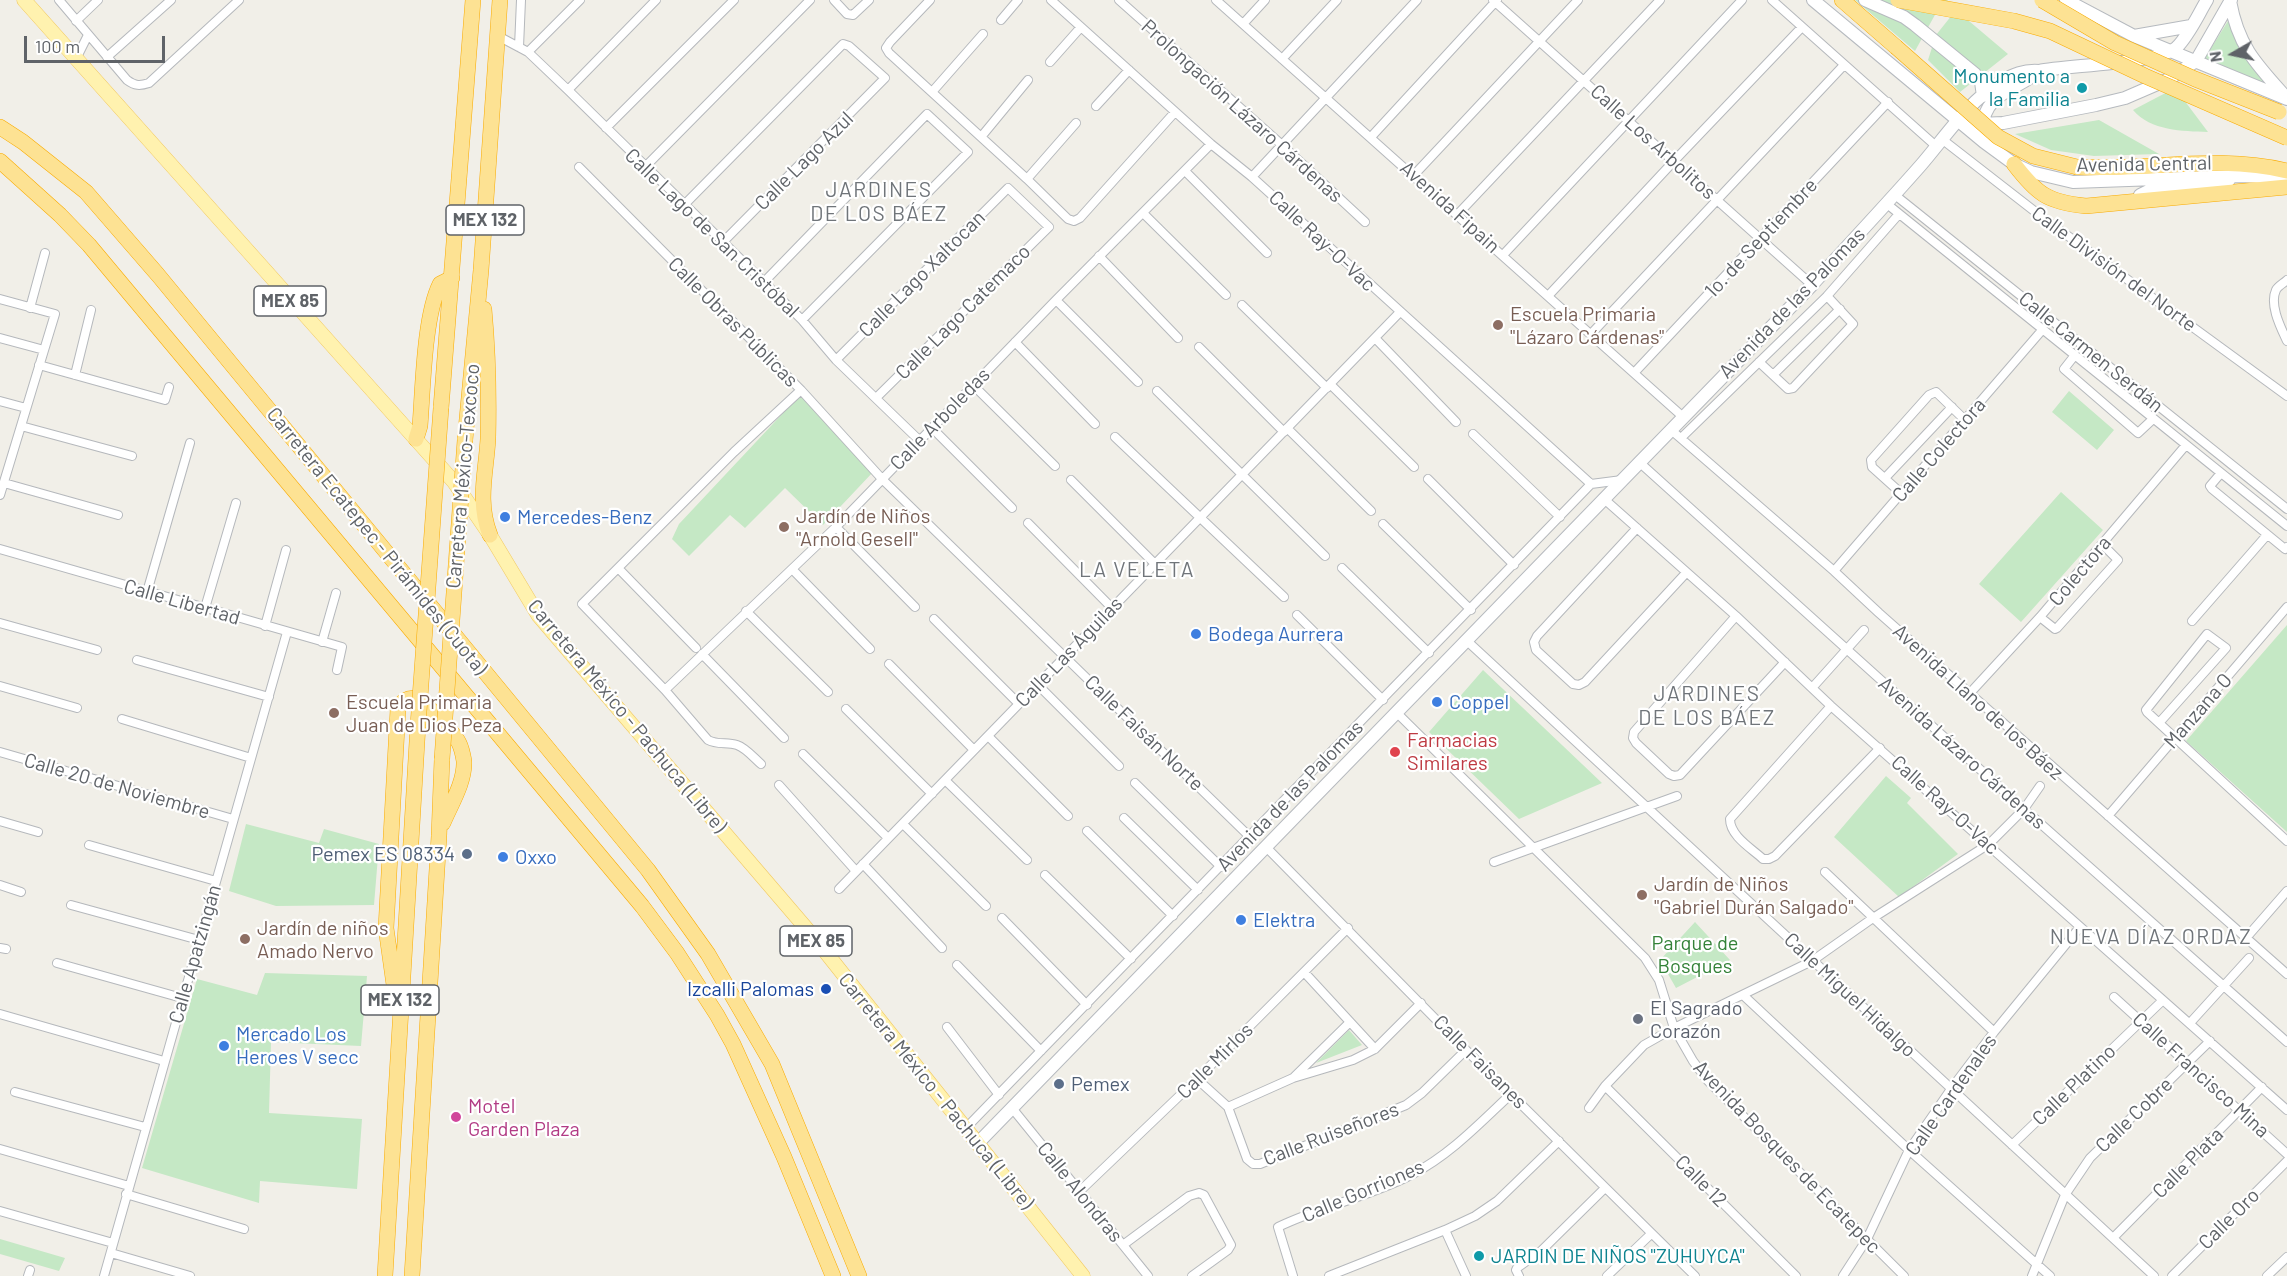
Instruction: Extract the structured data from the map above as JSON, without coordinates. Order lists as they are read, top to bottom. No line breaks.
{"streets":{"highway":["Avenida Central","MEX 132","Carretera México-Texcoco","Carretera Ecatepec - Pirámides (Cuota)"],"main road":["MEX 85","Avenida de las Palomas","Carretera México - Pachuca (Libre)"],"street":["Prolongación Lázaro Cárdenas","Calle Los Arbolitos","Calle Lago Azul","Avenida Fipain","Calle Lago de San Cristóbal","1o. de Septiembre","Calle Ray-O-Vac","Calle División del Norte","Calle Lago Xaltocan","Calle Lago Catemaco","Calle Obras Públicas","Calle Carmen Serdán","Calle Arboledas","Calle Colectora","Colectora","Calle Libertad","Calle Las Águilas","Avenida Llano de los Báez","Manzana O","Calle Faisán Norte","Avenida Lázaro Cárdenas","Calle 20 de Noviembre","Calle Apatzingán","Calle Miguel Hidalgo","Calle Mirlos","Calle Faisanes","Calle Francisco Mina","Calle Platino","Calle Cardenales","Calle Cobre","Calle Ruiseñores","Avenida Bosques de Ecatepec","Calle Plata","Calle 12","Calle Gorriones","Calle Alondras","Calle Oro"]},"crossings":[["Calle Los Arbolitos","1o. de Septiembre"],["Calle Los Arbolitos","Avenida de las Palomas"],["Calle Lago Azul","Calle Lago de San Cristóbal"],["Avenida Fipain","1o. de Septiembre"],["Avenida Fipain","Avenida de las Palomas"],["Calle Lago de San Cristóbal","Calle Lago Xaltocan"],["Calle Lago de San Cristóbal","Calle Lago Catemaco"],["Calle Lago de San Cristóbal","Calle Arboledas"],["Calle Lago de San Cristóbal","Carretera México-Texcoco"],["1o. de Septiembre","Calle División del Norte"],["Calle Ray-O-Vac","Avenida de las Palomas"],["Calle Ray-O-Vac","Calle Arboledas"],["Calle Ray-O-Vac","Calle Las Águilas"],["Calle Ray-O-Vac","Calle Platino"],["Calle Ray-O-Vac","Calle Cardenales"],["Calle Ray-O-Vac","Calle Cobre"],["Calle Ray-O-Vac","Calle Plata"],["Calle División del Norte","Avenida de las Palomas"],["Calle Lago Xaltocan","Calle Lago Catemaco"],["Avenida de las Palomas","Calle Carmen Serdán"],["Avenida de las Palomas","Avenida Llano de los Báez"],["Avenida de las Palomas","Carretera México - Pachuca (Libre)"],["Avenida de las Palomas","Calle Faisán Norte"],["Avenida de las Palomas","Avenida Lázaro Cárdenas"],["Avenida de las Palomas","Calle Miguel Hidalgo"],["Avenida de las Palomas","Calle Faisanes"],["Avenida de las Palomas","Avenida Bosques de Ecatepec"],["Avenida de las Palomas","Calle Alondras"],["Calle Obras Públicas","Calle Arboledas"],["Calle Obras Públicas","Calle Faisán Norte"],["Calle Carmen Serdán","Calle Colectora"],["Calle Carmen Serdán","Colectora"],["Calle Arboledas","Calle Faisán Norte"],["Calle Colectora","Avenida Llano de los Báez"],["Colectora","Avenida Llano de los Báez"],["Calle Libertad","Calle Apatzingán"],["Calle Las Águilas","Calle Faisán Norte"],["Avenida Llano de los Báez","Manzana O"],["Calle 20 de Noviembre","Calle Apatzingán"],["Calle Miguel Hidalgo","Calle Platino"],["Calle Miguel Hidalgo","Calle Cardenales"],["Calle Miguel Hidalgo","Calle Cobre"],["Calle Miguel Hidalgo","Calle Plata"],["Calle Mirlos","Calle Faisanes"],["Calle Mirlos","Calle Alondras"],["Calle Faisanes","Calle Ruiseñores"],["Calle Faisanes","Calle Gorriones"],["Calle Francisco Mina","Calle Platino"],["Calle Francisco Mina","Calle Cobre"],["Calle Francisco Mina","Calle Plata"],["Calle Cardenales","Avenida Bosques de Ecatepec"]],"districts":["JARDINES DE LOS BÁEZ","LA VELETA","JARDINES DE LOS BÁEZ","NUEVA DÍAZ ORDAZ"],"parks":["Parque de Bosques"],"places":["Monumento a la Familia","Escuela Primaria \"Lázaro Cárdenas\"","Mercedes-Benz","Jardín de Niños \"Arnold Gesell\"","Bodega Aurrera","Coppel","Escuela Primaria Juan de Dios Peza","Farmacias Similares","Pemex ES 08334","Oxxo","Jardín de Niños \"Gabriel Durán Salgado\"","Elektra","Jardín de niños Amado Nervo","Izcalli Palomas","El Sagrado Corazón","Mercado Los Heroes V secc","Pemex","Motel Garden Plaza","JARDIN DE NIÑOS \"ZUHUYCA\""],"scale_bar":"100 m","north":"left"}
